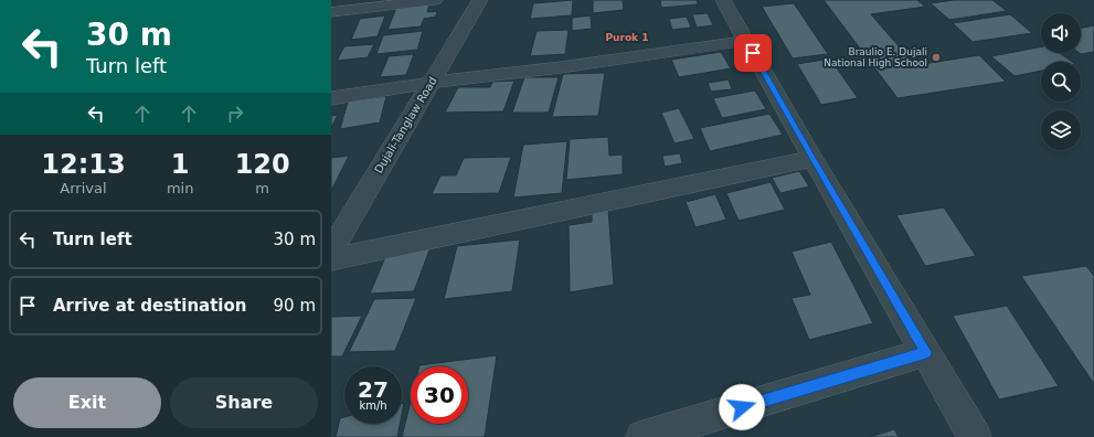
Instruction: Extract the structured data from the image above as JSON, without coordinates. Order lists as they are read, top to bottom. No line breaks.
{"streets":{"street":["Dujali-Tanglaw Road"]},"districts":["Purok 1"],"places":["Braulio E. Dujali National High School"],"page":{"turn":["30 m","Turn left"],"eta":["12:13","Arrival","1","min","120","m"],"list":[{"name":"Turn left","value":"30 m"},{"name":"Arrive at destination","value":"90 m"}],"speed":"27 km/h","limit":"30","buttons":["Exit","Share"]}}
